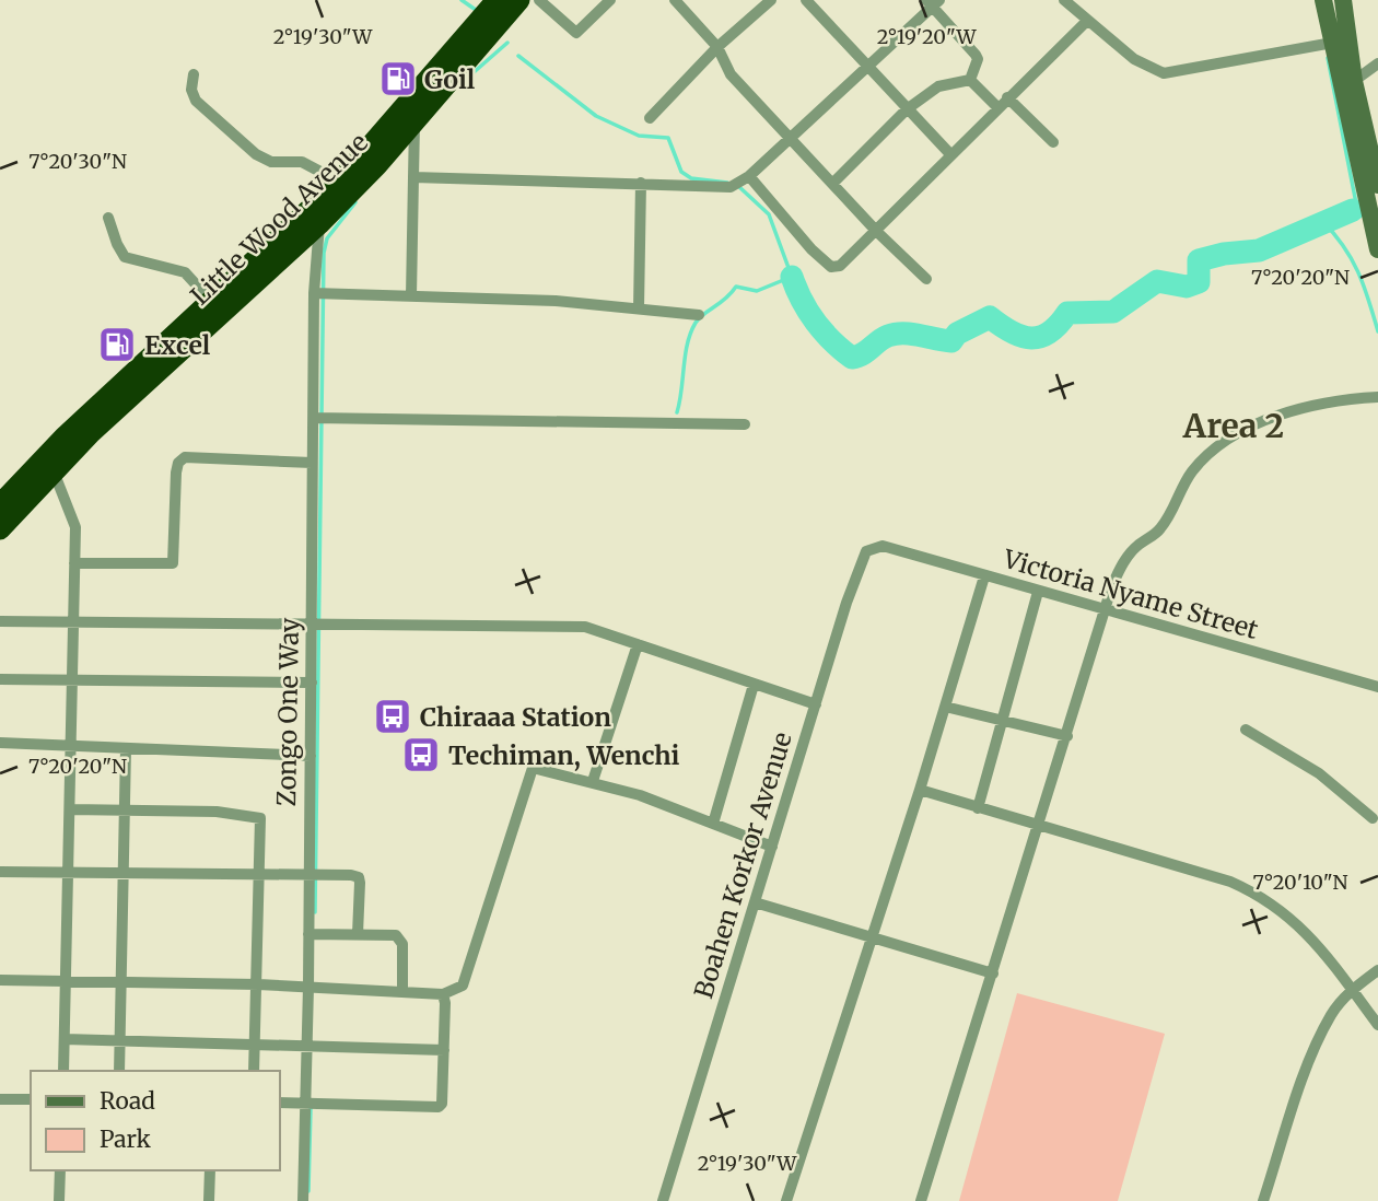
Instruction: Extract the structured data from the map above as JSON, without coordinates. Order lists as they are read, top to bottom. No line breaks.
{"streets":{"highway":["Little Wood Avenue"],"street":["Victoria Nyame Street","Zongo One Way","Boahen Korkor Avenue"]},"crossings":[["Little Wood Avenue","Zongo One Way"],["Victoria Nyame Street","Boahen Korkor Avenue"]],"districts":["Area 2"],"places":{"fuel station":["Goil","Excel"],"bus stop":["Chiraaa Station","Techiman, Wenchi"]},"legend":["Road","Park"],"coordinates":["2°19'30\"W","2°19'20\"W","7°20'30\"N","7°20'20\"N","7°20'10\"N"]}
